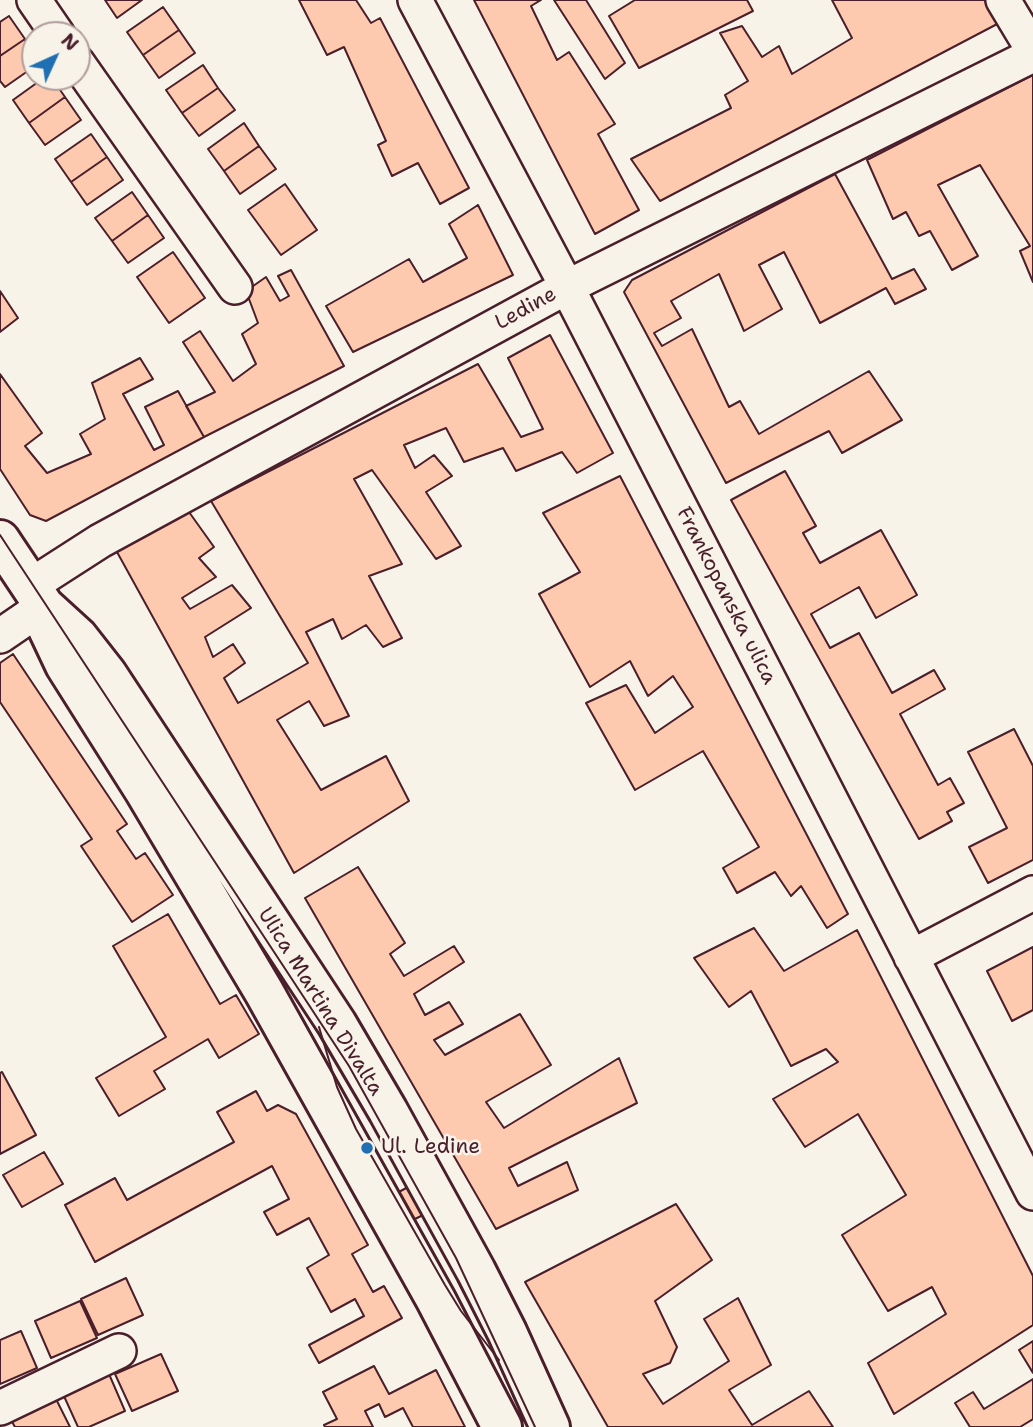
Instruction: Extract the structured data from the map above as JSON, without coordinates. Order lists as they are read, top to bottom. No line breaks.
{"streets":{"street":["Ledine","Frankopanska ulica","Ulica Martina Divalta"]},"crossings":[["Ledine","Frankopanska ulica"],["Ledine","Ulica Martina Divalta"]],"places":["Ul. Ledine"],"north":"top right"}
